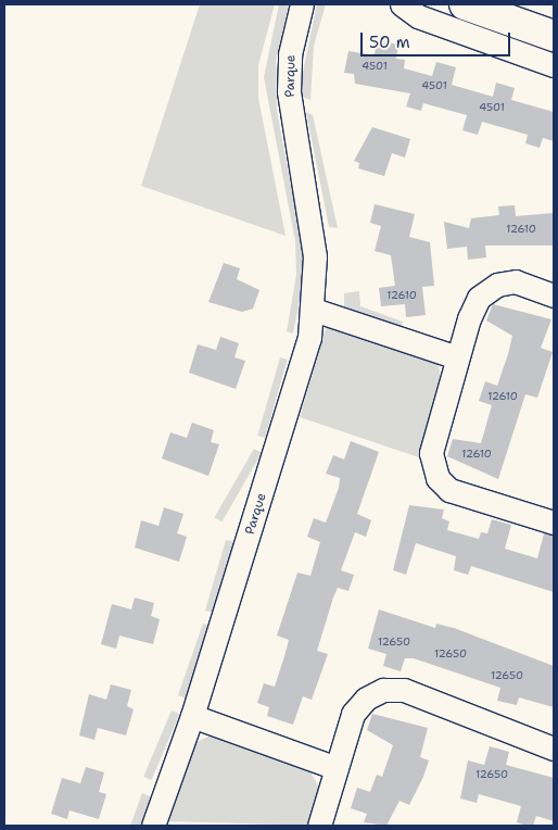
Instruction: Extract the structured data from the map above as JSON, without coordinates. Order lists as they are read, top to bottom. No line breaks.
{"streets":{"street":["Parque"]},"house_numbers":["4501","4501","4501","12610","12610","12610","12610","12650","12650","12650","12650"],"scale_bar":"50 m"}
